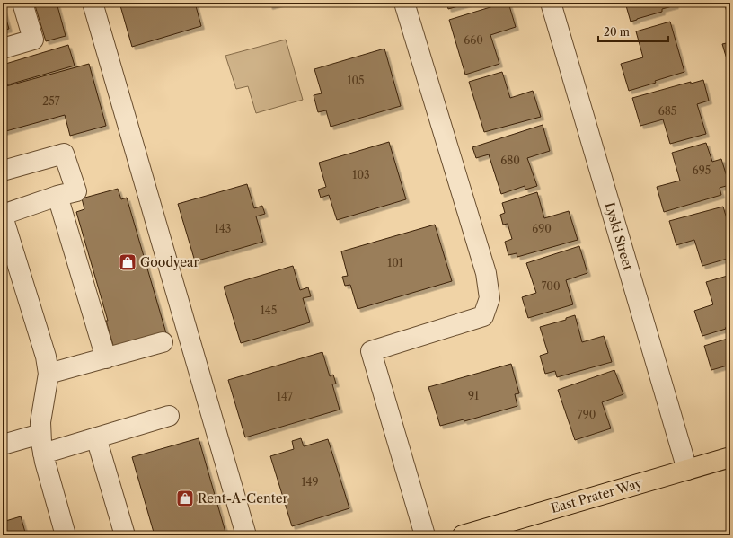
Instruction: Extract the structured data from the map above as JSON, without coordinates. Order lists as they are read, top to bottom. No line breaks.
{"streets":{"main road":["East Prater Way"],"street":["Lyski Street"]},"crossings":[["Lyski Street","East Prater Way"]],"places":{"shop":["Goodyear","Rent-A-Center"]},"house_numbers":["660","105","257","685","680","695","103","143","690","101","700","145","91","147","790","149"],"scale_bar":"20 m"}
